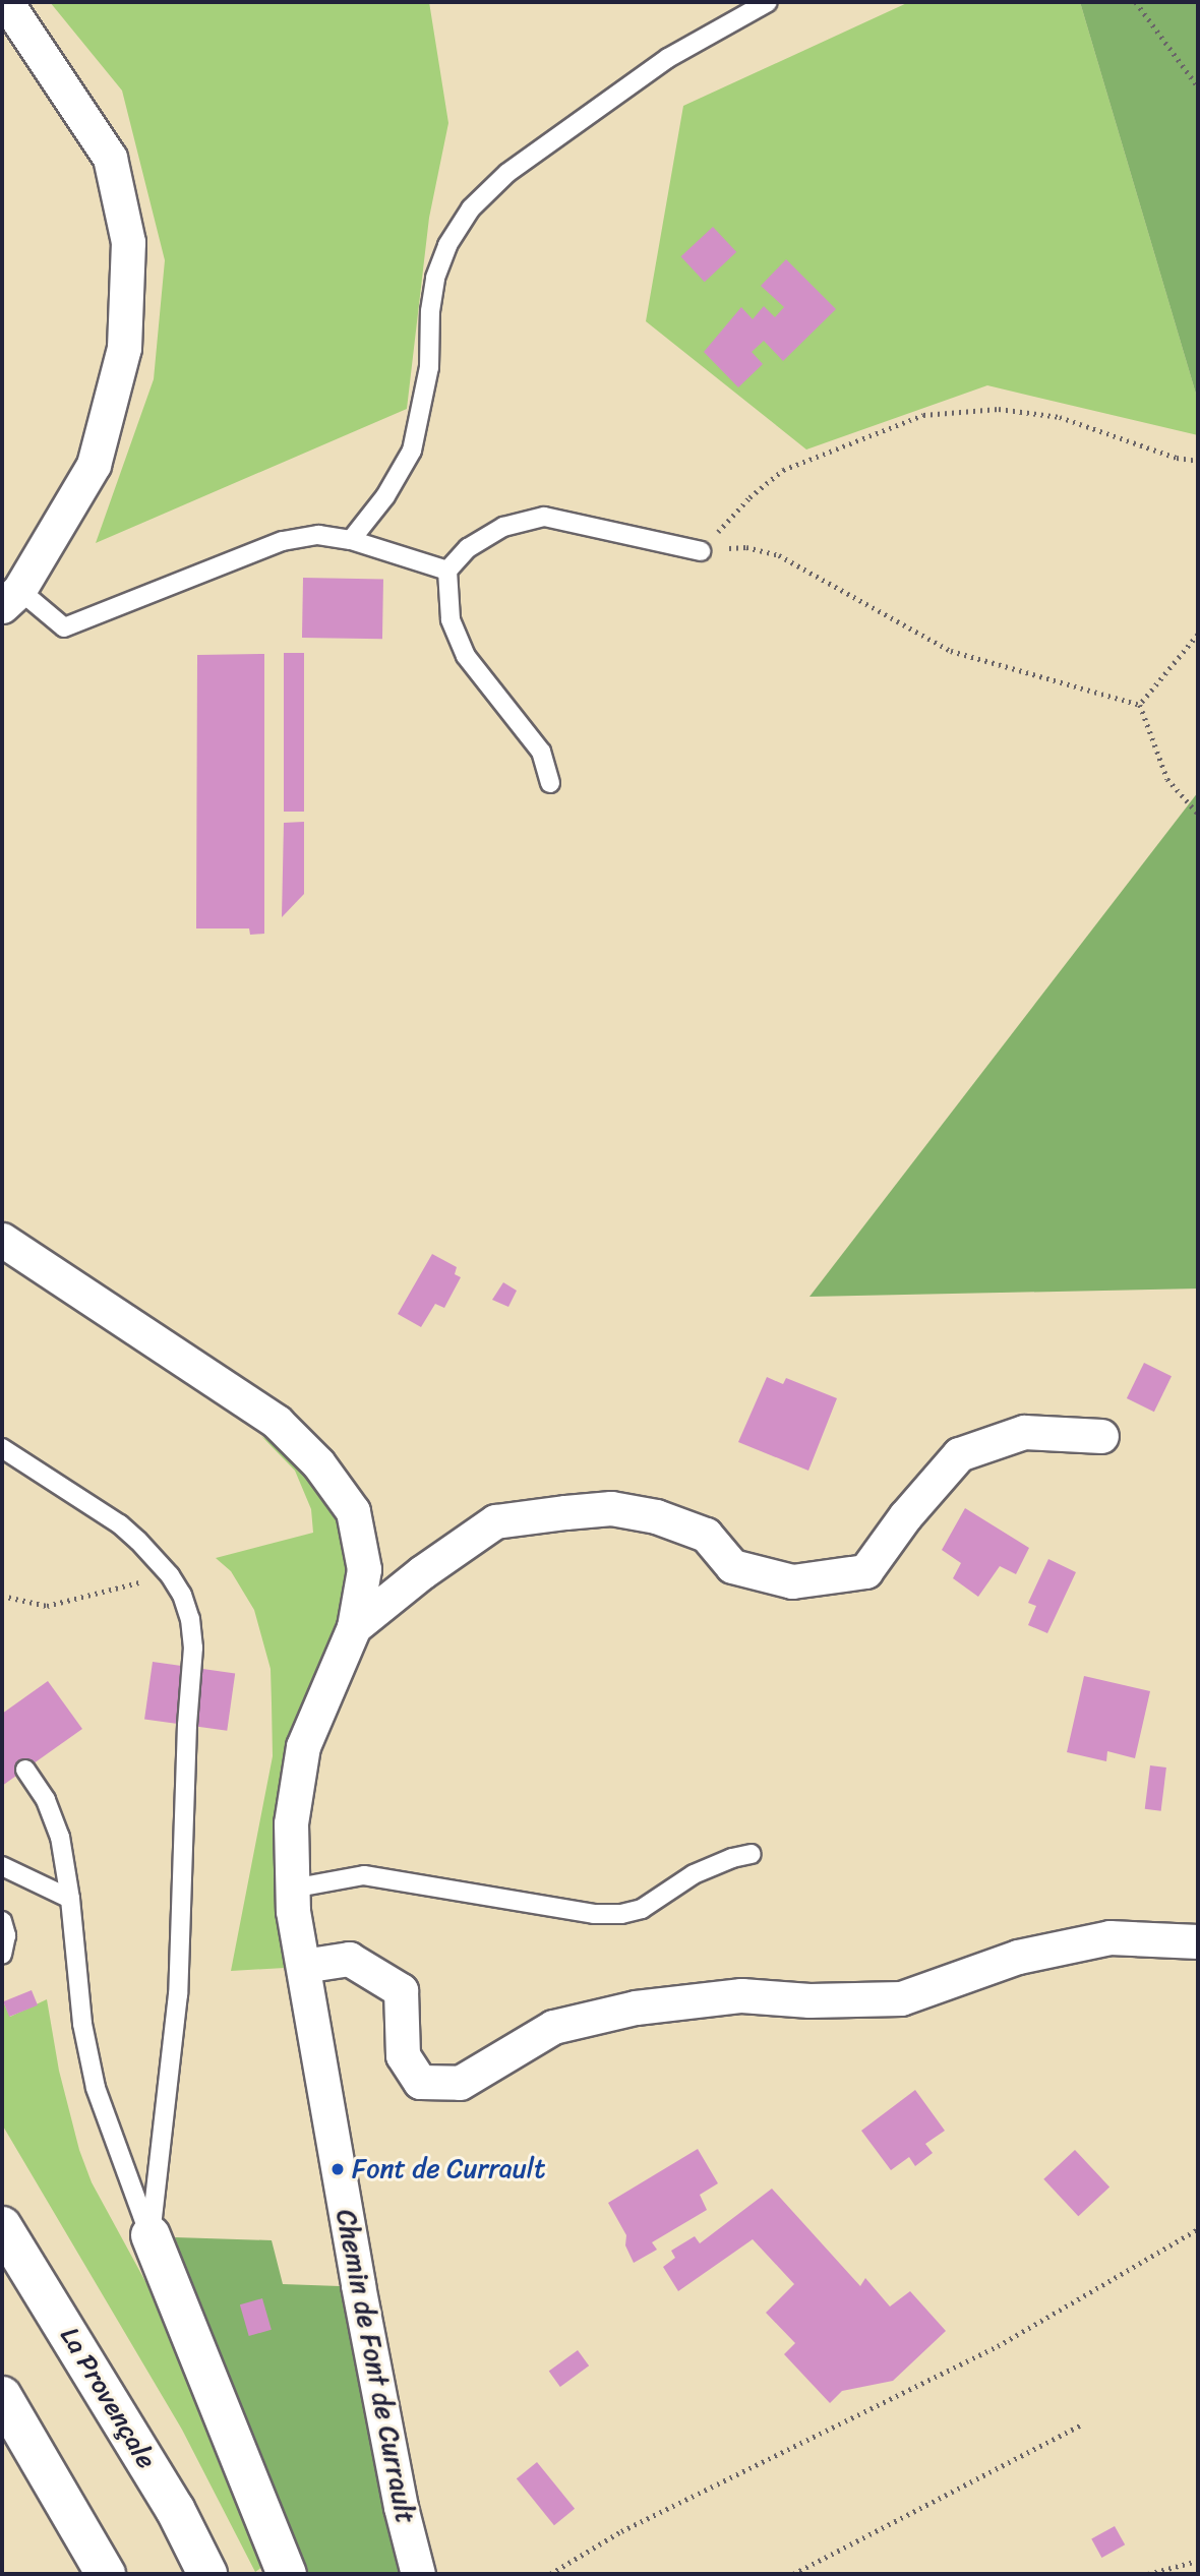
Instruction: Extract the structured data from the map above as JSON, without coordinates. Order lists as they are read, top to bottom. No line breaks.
{"streets":{"highway":["La Provençale"],"street":["Chemin de Font de Currault"]},"places":["Font de Currault"]}
